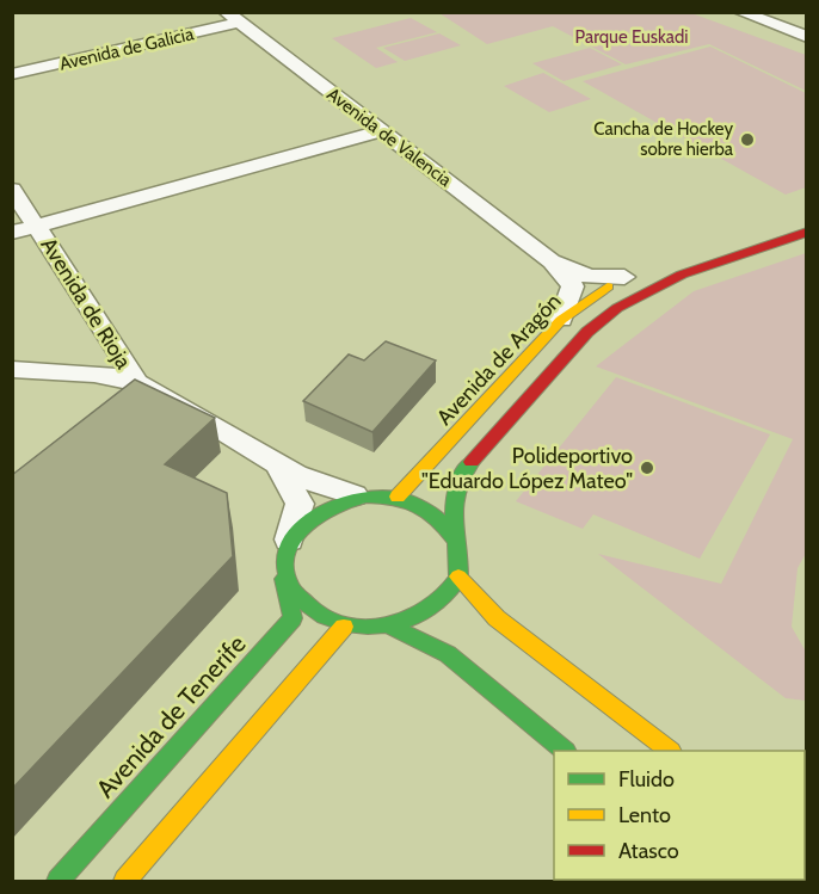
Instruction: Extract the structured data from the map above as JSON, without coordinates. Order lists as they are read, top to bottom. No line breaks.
{"streets":{"main road":["Avenida de Aragón","Avenida de Tenerife"],"street":["Avenida de Galicia","Avenida de Valencia","Avenida de Rioja"]},"crossings":[["Avenida de Galicia","Avenida de Valencia"],["Avenida de Aragón","Avenida de Tenerife"]],"parks":["Parque Euskadi"],"places":["Cancha de Hockey sobre hierba","Polideportivo \"Eduardo López Mateo\""],"legend":["Fluido","Lento","Atasco"]}
